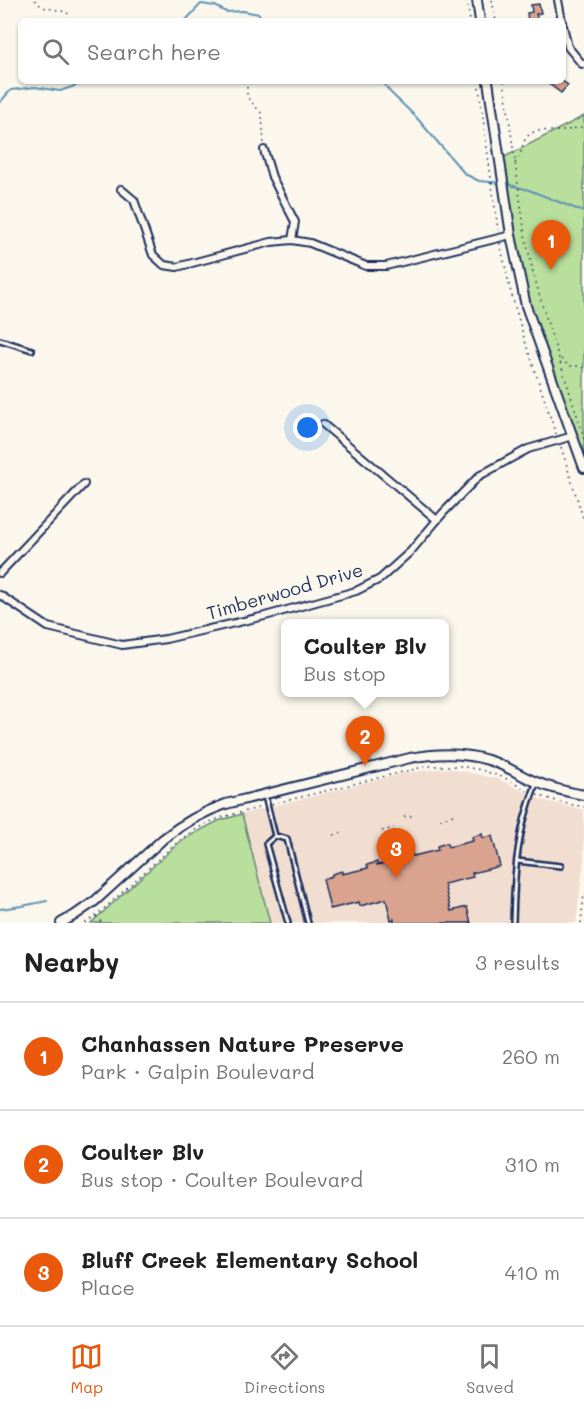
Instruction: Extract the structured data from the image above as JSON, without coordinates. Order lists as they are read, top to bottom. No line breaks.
{"streets":{"street":["Timberwood Drive"]},"page":{"search":"Search here","pins":["1","2","3"],"popup":["Coulter Blv","Bus stop"],"heading":["Nearby","3 results"],"list":[{"mark":"1","name":"Chanhassen Nature Preserve","note":"Park · Galpin Boulevard","value":"260 m"},{"mark":"2","name":"Coulter Blv","note":"Bus stop · Coulter Boulevard","value":"310 m"},{"mark":"3","name":"Bluff Creek Elementary School","note":"Place","value":"410 m"}],"nav":["Map","Directions","Saved"]}}
